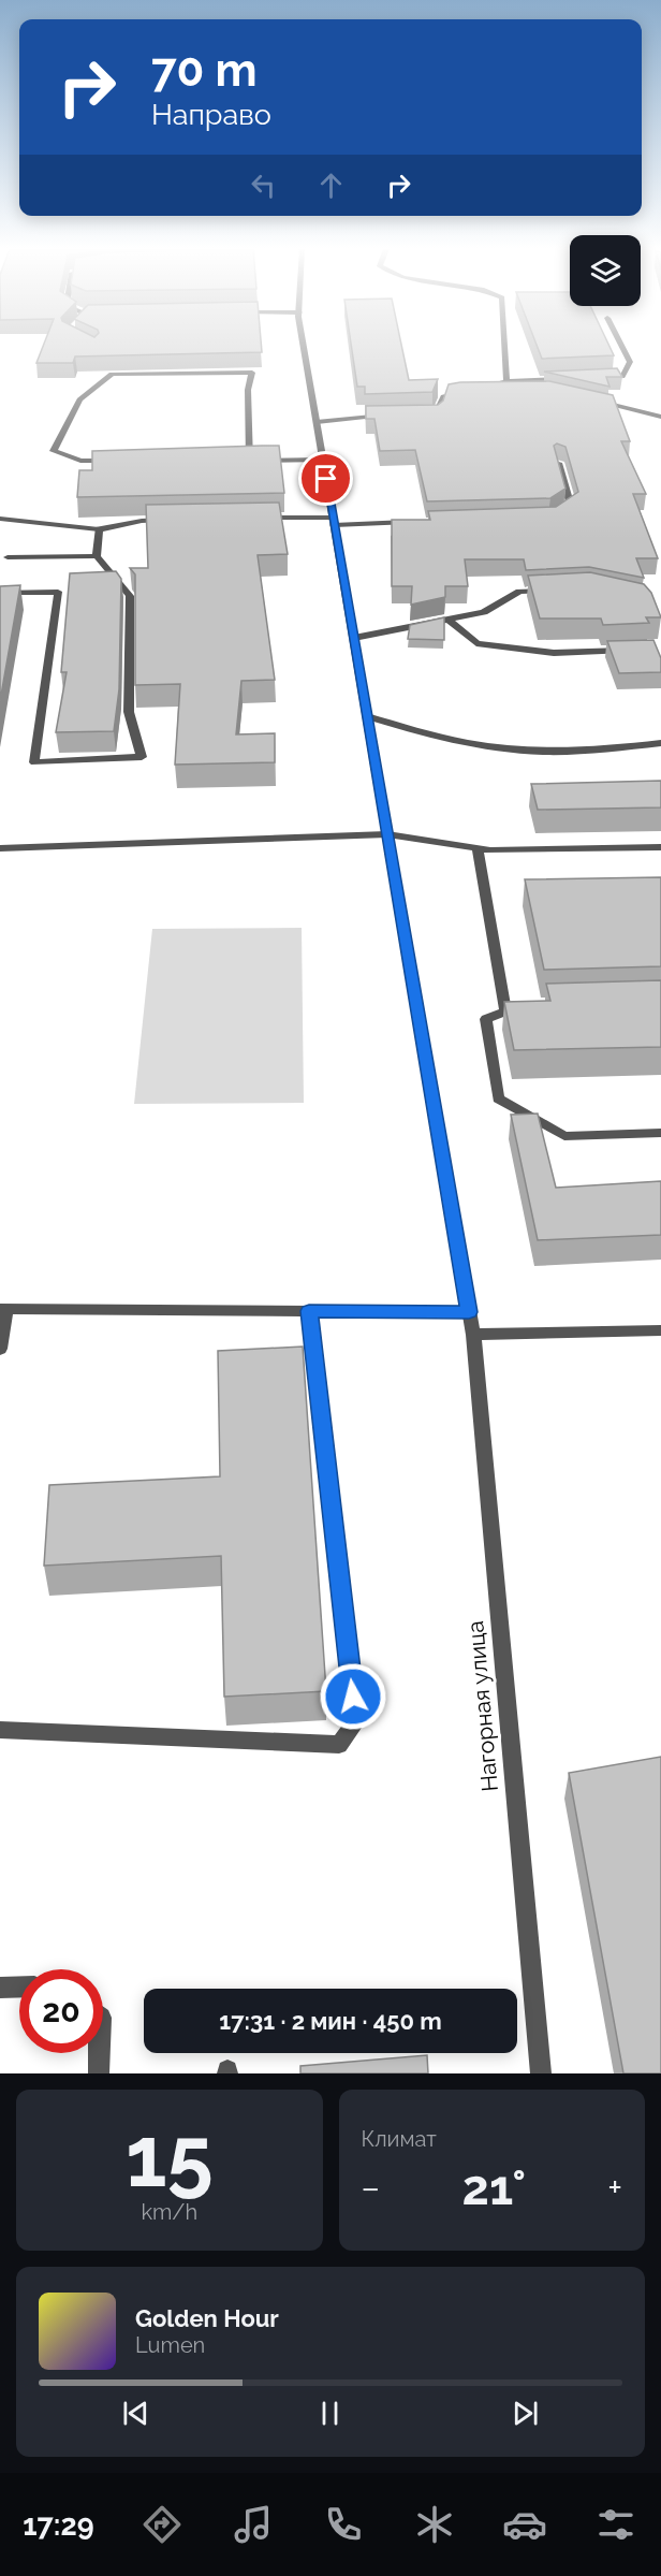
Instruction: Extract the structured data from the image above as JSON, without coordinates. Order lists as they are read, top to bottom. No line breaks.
{"streets":{"street":["Нагорная улица"]},"page":{"turn":["70 m","Направо"],"limit":"20","trip":"17:31 · 2 мин · 450 m","tile":[["15","km/h"],"Климат"],"heat":["−","21°","+"],"song":["Golden Hour","Lumen"],"tabs":"17:29"}}
